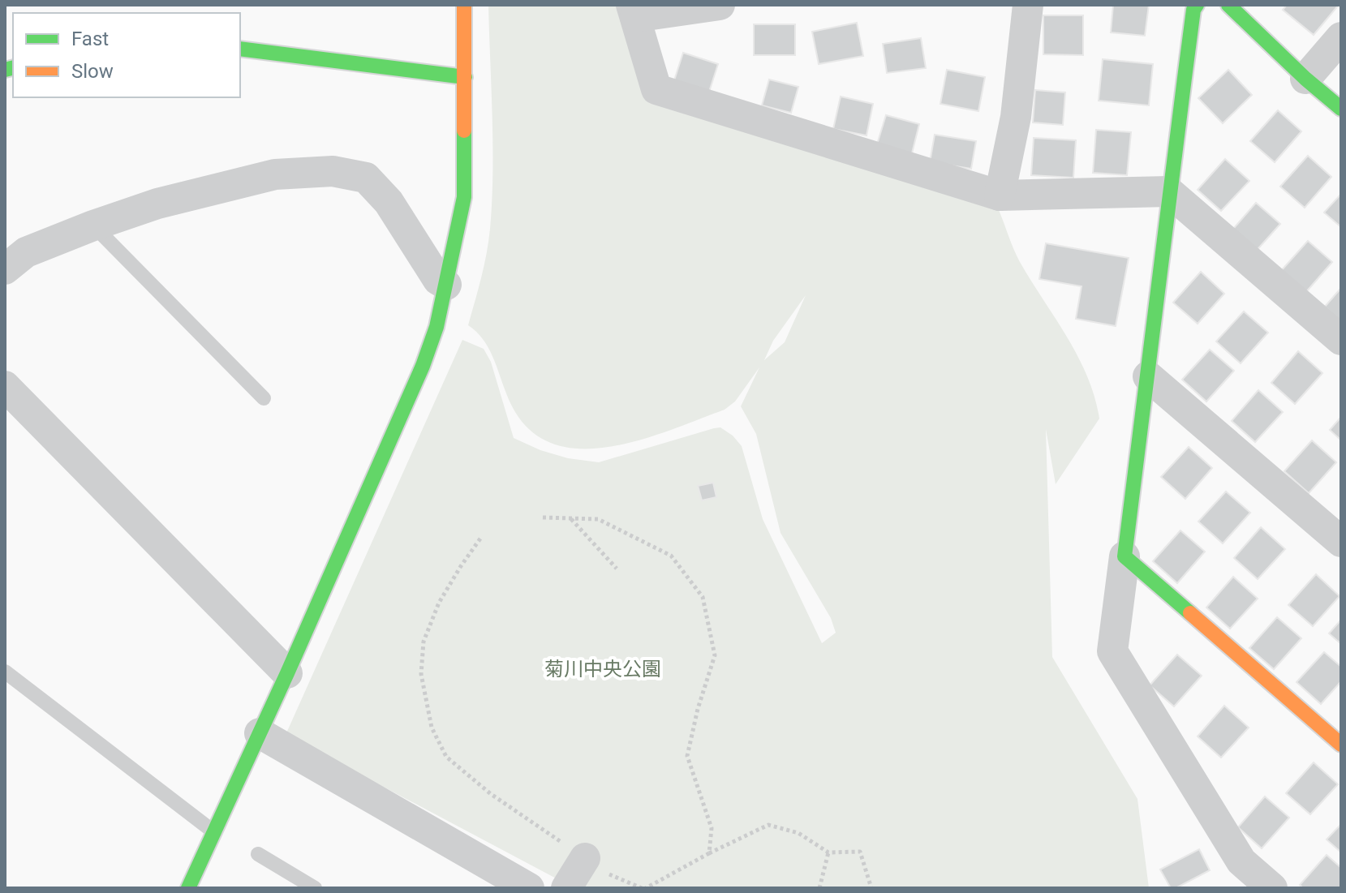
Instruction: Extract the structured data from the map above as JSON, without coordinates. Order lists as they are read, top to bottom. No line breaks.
{"parks":["菊川中央公園"],"legend":["Fast","Slow"]}
